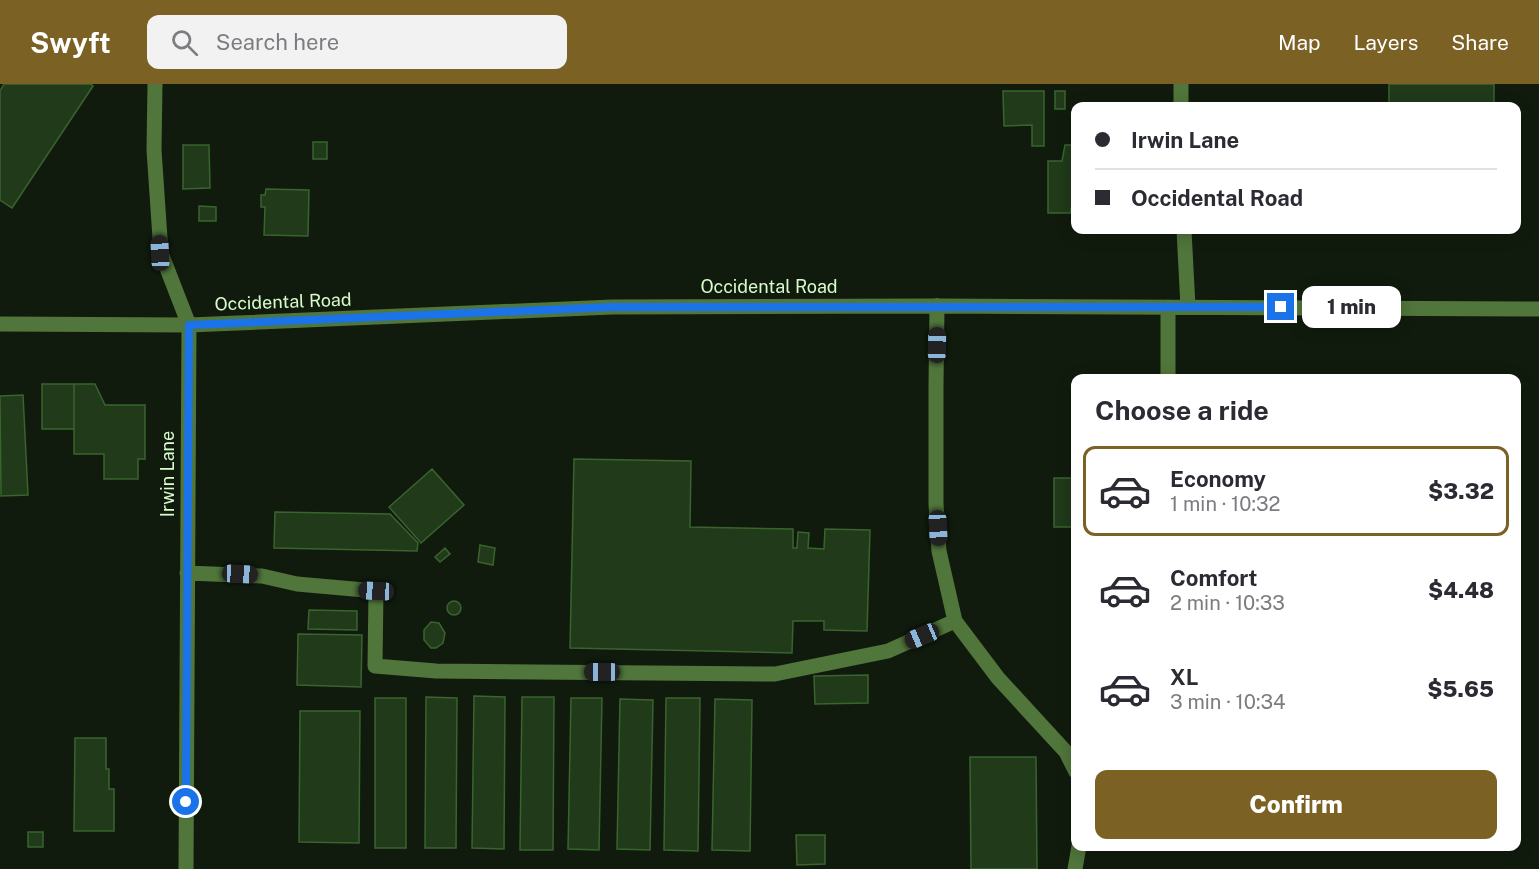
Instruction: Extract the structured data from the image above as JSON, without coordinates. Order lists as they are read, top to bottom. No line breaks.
{"streets":{"street":["Occidental Road","Irwin Lane"]},"crossings":[["Occidental Road","Irwin Lane"]],"page":{"header":"Swyft","search":"Search here","nav":["Map","Layers","Share"],"banner":["Irwin Lane","Occidental Road"],"bubble":"1 min","heading":"Choose a ride","list":[{"name":"Economy","note":"1 min · 10:32","value":"$3.32"},{"name":"Comfort","note":"2 min · 10:33","value":"$4.48"},{"name":"XL","note":"3 min · 10:34","value":"$5.65"}],"buttons":"Confirm"}}
